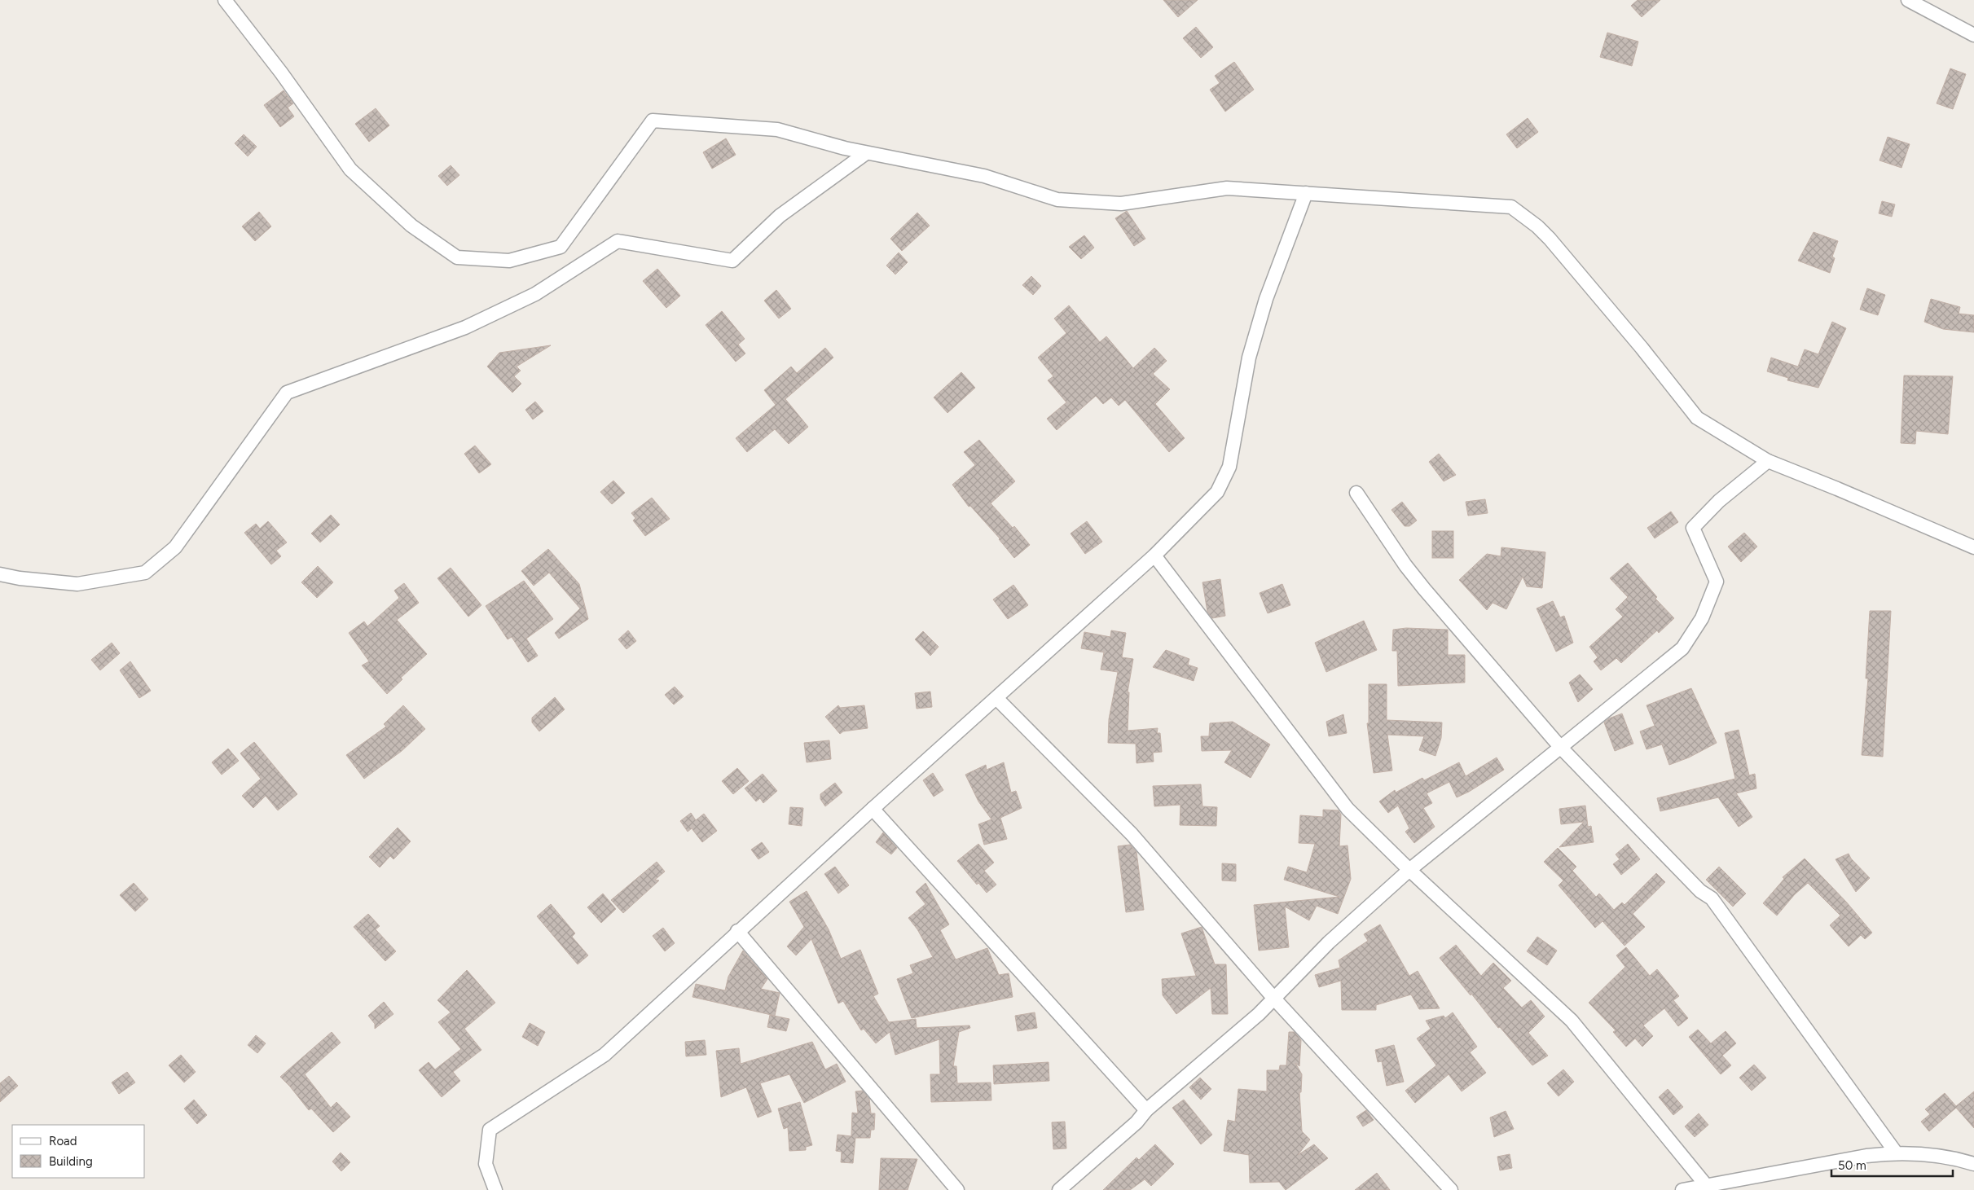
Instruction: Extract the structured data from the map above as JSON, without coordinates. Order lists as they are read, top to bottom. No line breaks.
{"legend":["Road","Building"],"scale_bar":"50 m"}
